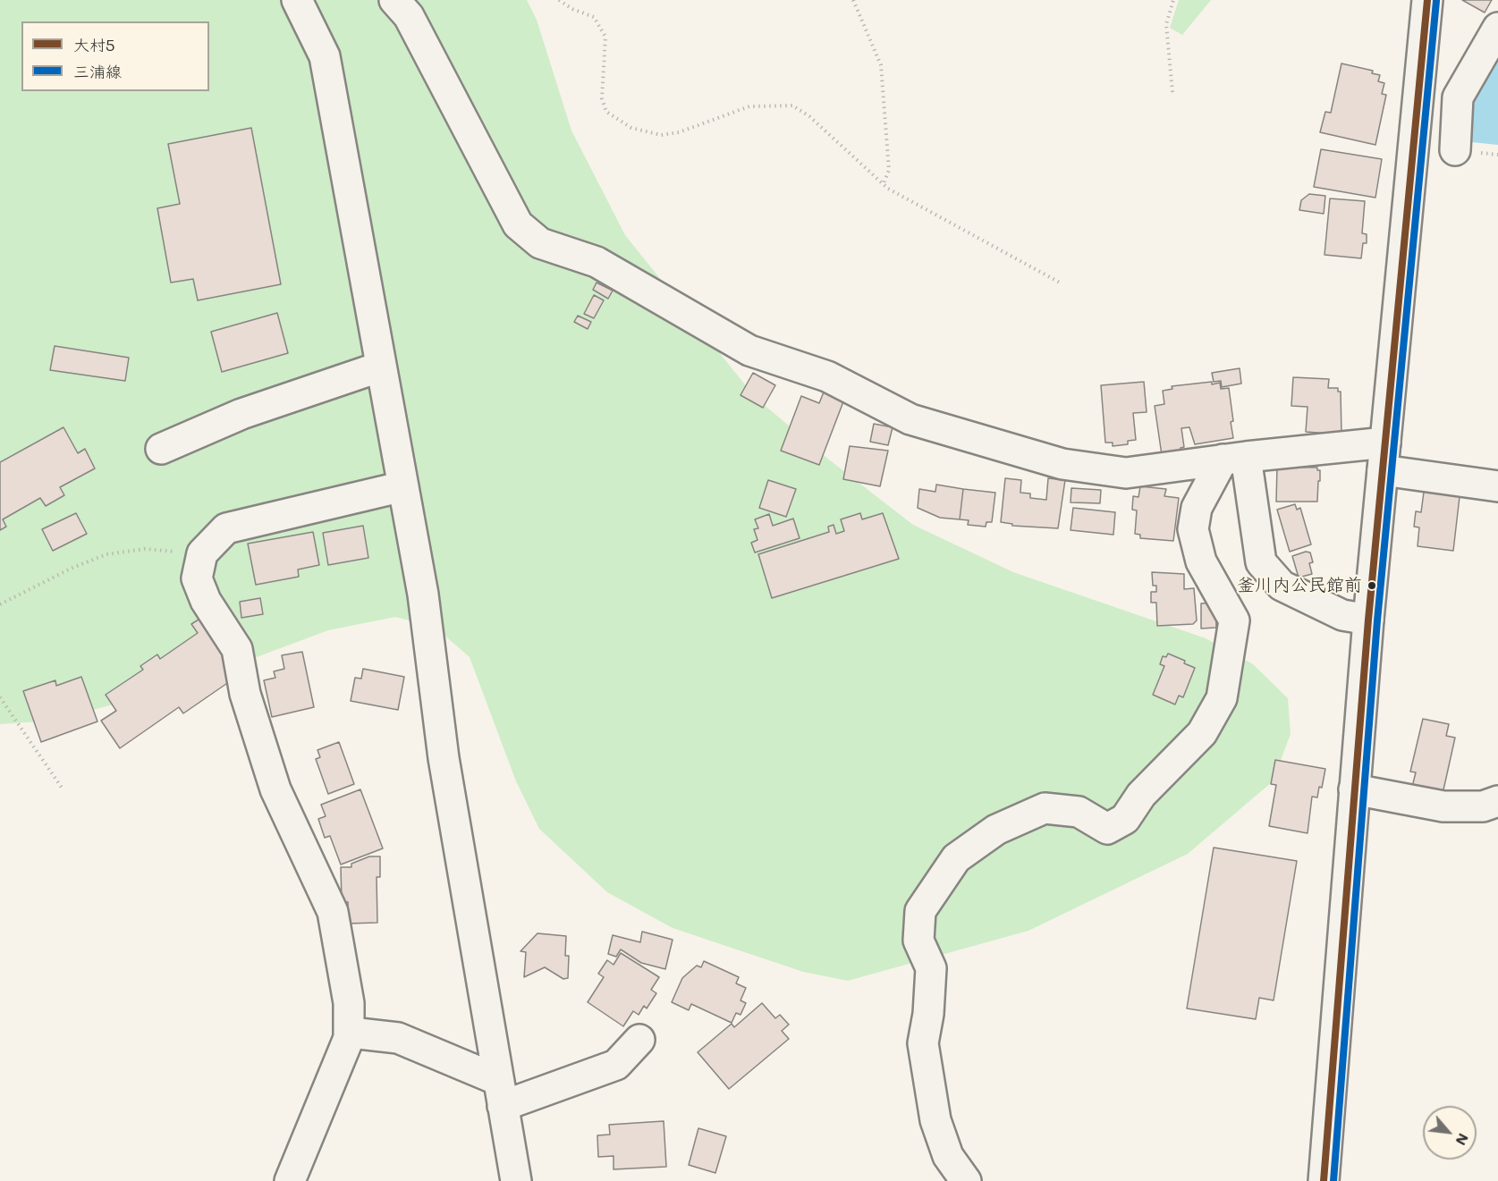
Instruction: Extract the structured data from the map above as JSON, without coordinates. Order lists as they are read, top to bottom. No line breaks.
{"places":["釜川内公民館前"],"lines":["transit line 大村5","transit line 三浦線"],"legend":["大村5","三浦線"],"north":"bottom right"}
